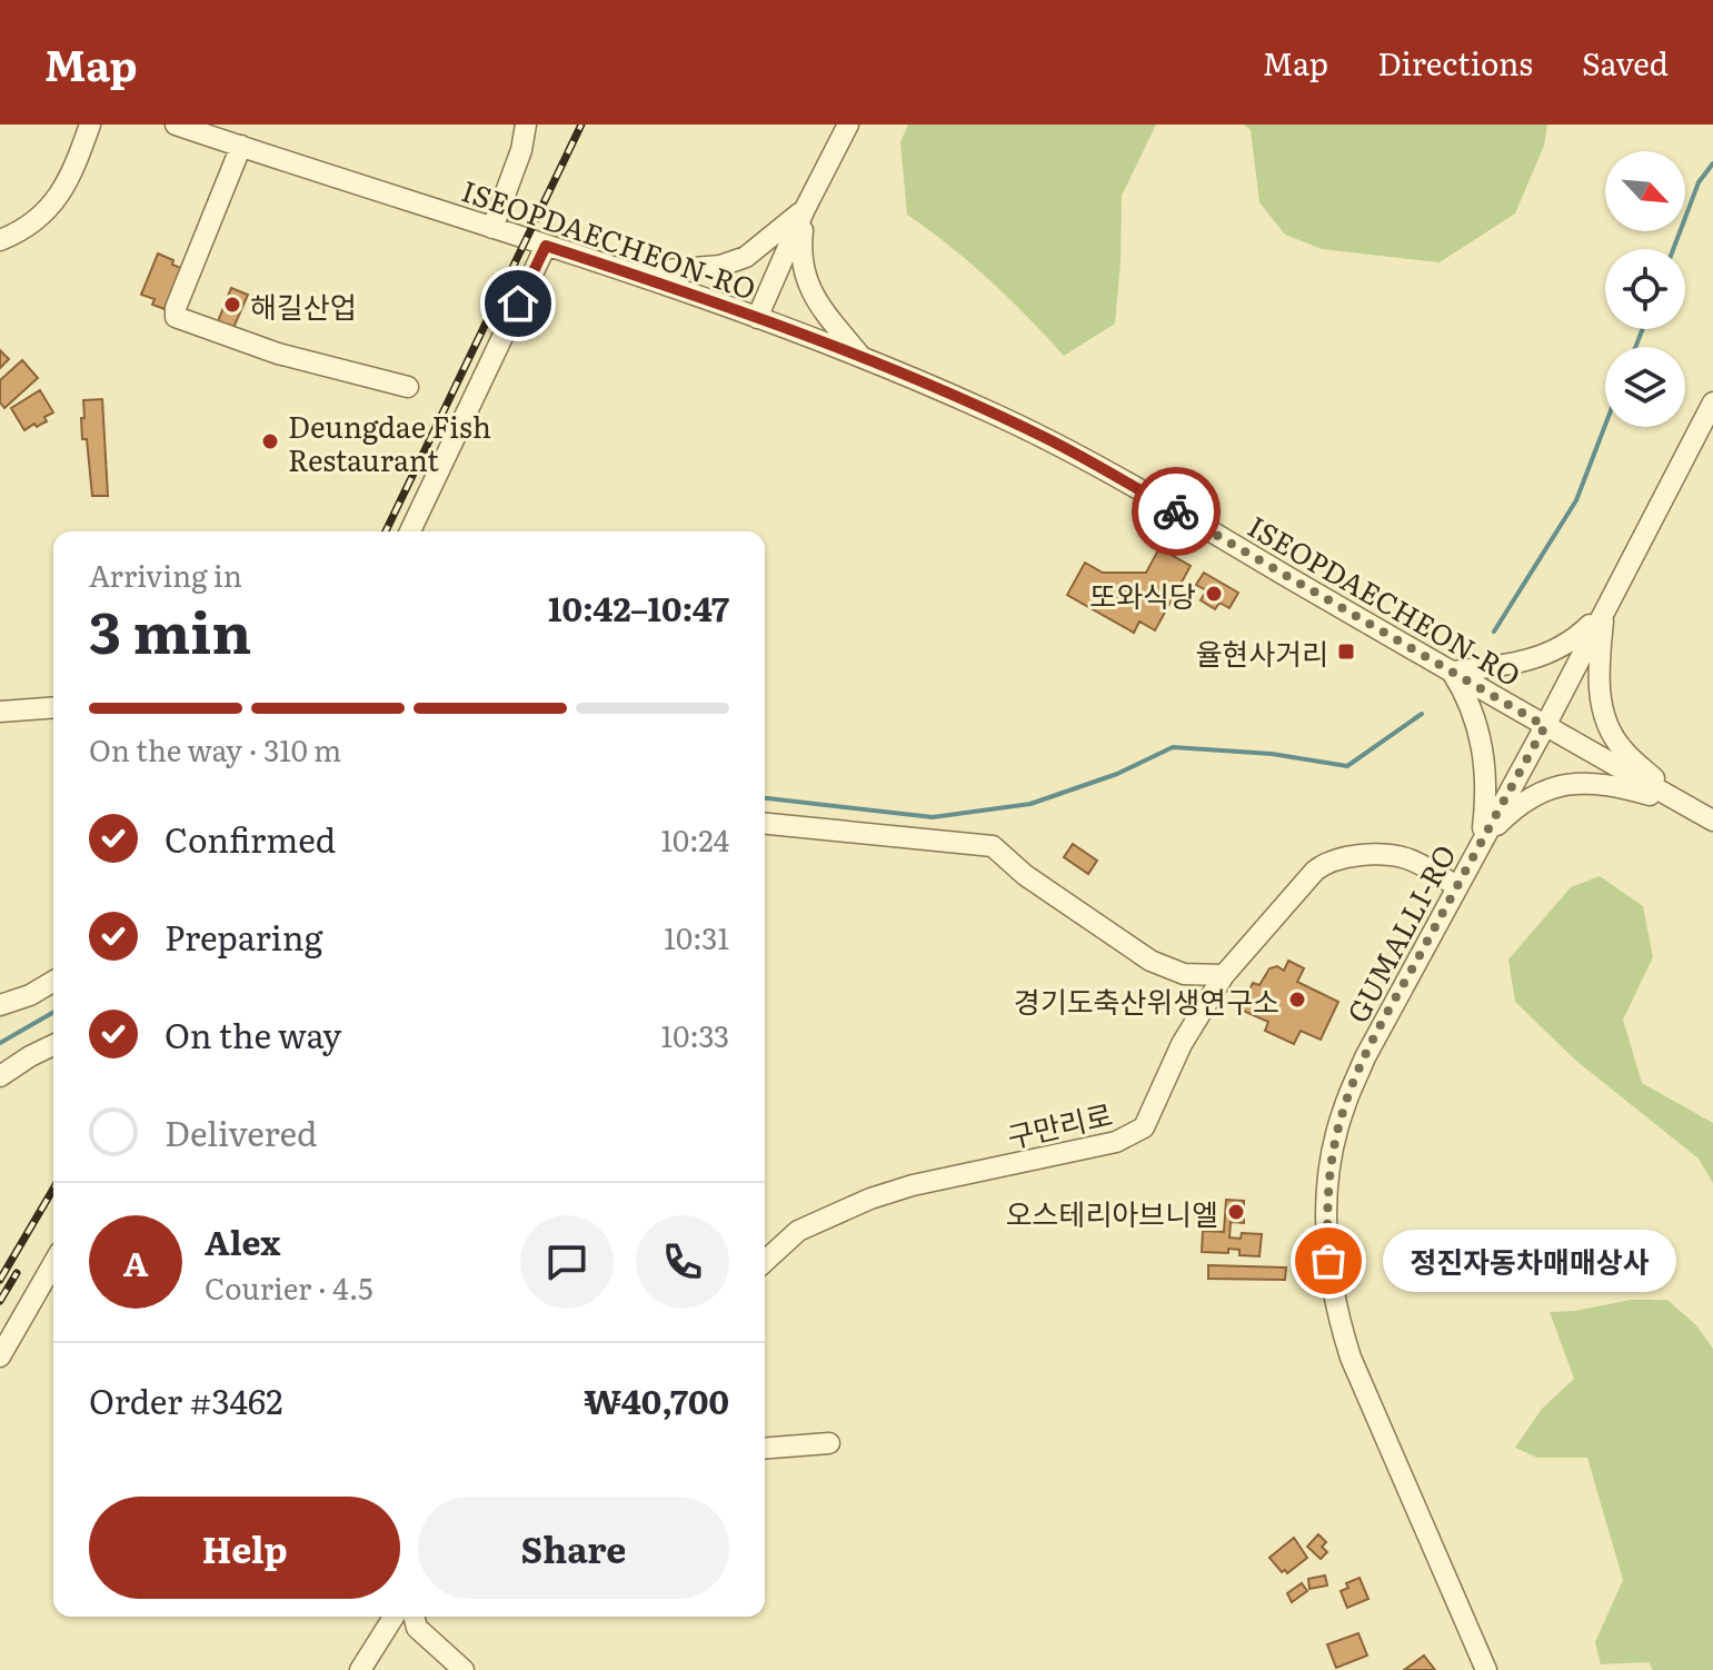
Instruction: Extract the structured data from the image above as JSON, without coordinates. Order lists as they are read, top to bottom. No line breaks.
{"streets":{"street":["ISEOPDAECHEON-RO","GUMALLI-RO","구만리로"]},"crossings":[["ISEOPDAECHEON-RO","GUMALLI-RO"],["GUMALLI-RO","구만리로"]],"places":{"other":["해길산업","Deungdae Fish Restaurant","또와식당","경기도축산위생연구소","오스테리아브니엘","정진자동차매매상사"],"transit":["율현사거리"]},"north":"bottom right","page":{"header":"Map","nav":["Map","Directions","Saved"],"heading":["3 min","Arriving in","10:42–10:47"],"panel":["Alex","Courier · 4.5","Order #3462","₩40,700"],"bar":"On the way · 310 m","list":[["Confirmed","10:24"],["Preparing","10:31"],["On the way","10:33"],"Delivered"],"round":"A","bubble":"정진자동차매매상사","buttons":["Help","Share"]}}
